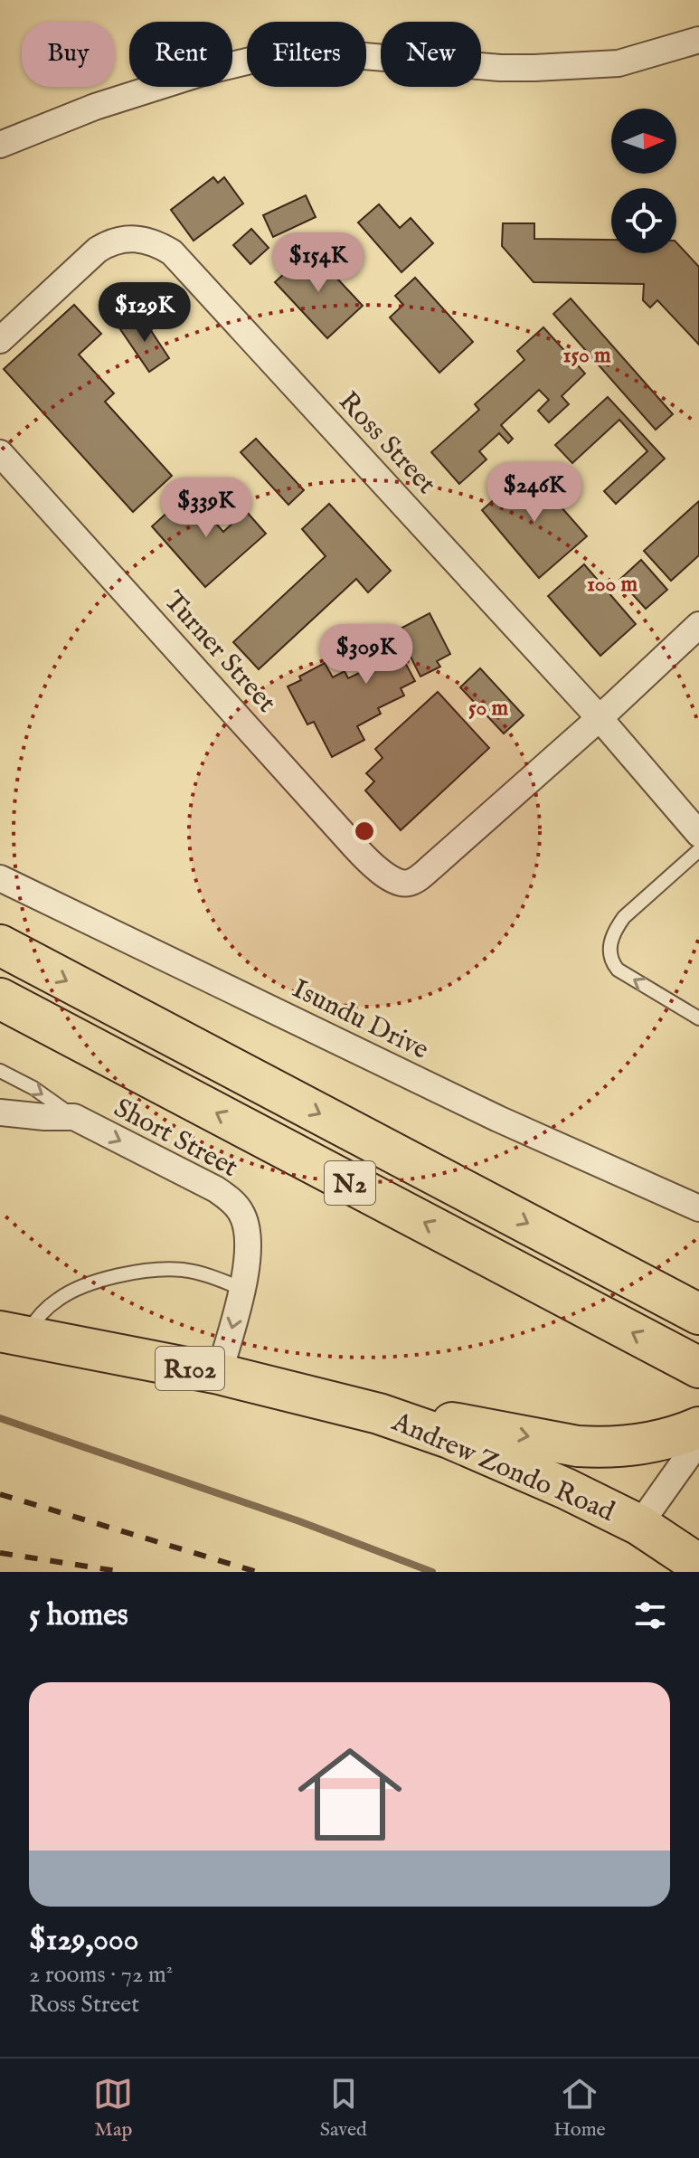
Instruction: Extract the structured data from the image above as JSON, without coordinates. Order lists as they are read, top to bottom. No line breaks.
{"streets":{"main road":["N2","R102","Andrew Zondo Road"],"street":["Ross Street","Turner Street","Isundu Drive","Short Street"]},"crossings":[["Ross Street","Turner Street"],["Short Street","Andrew Zondo Road"]],"one_way":["Short Street"],"north":"right","page":{"chip":["Buy","Rent","Filters","New"],"price":["$154K","$129K","$246K","$339K","$309K"],"heading":"5 homes","list":[{"name":"$129,000","note":"2 rooms · 72 m² · Ross Street"}],"tabs":["Map","Saved","Home"]},"rings":["150 m","100 m","50 m"]}
